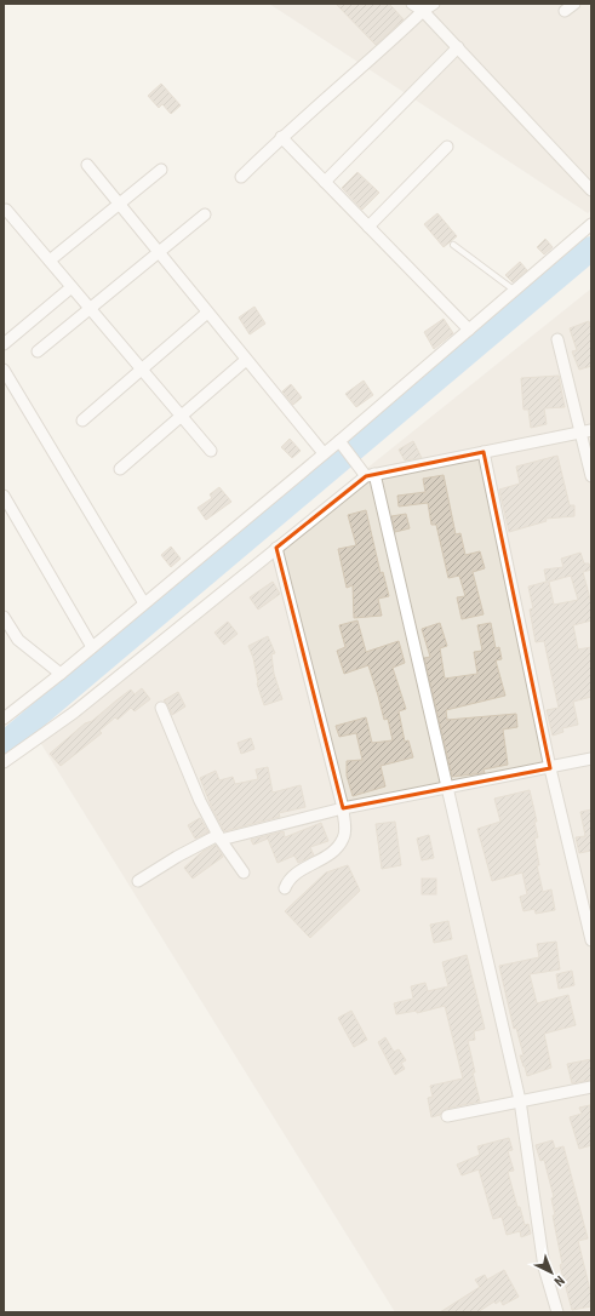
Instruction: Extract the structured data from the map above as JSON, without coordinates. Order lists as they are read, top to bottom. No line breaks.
{"north":"bottom right"}
